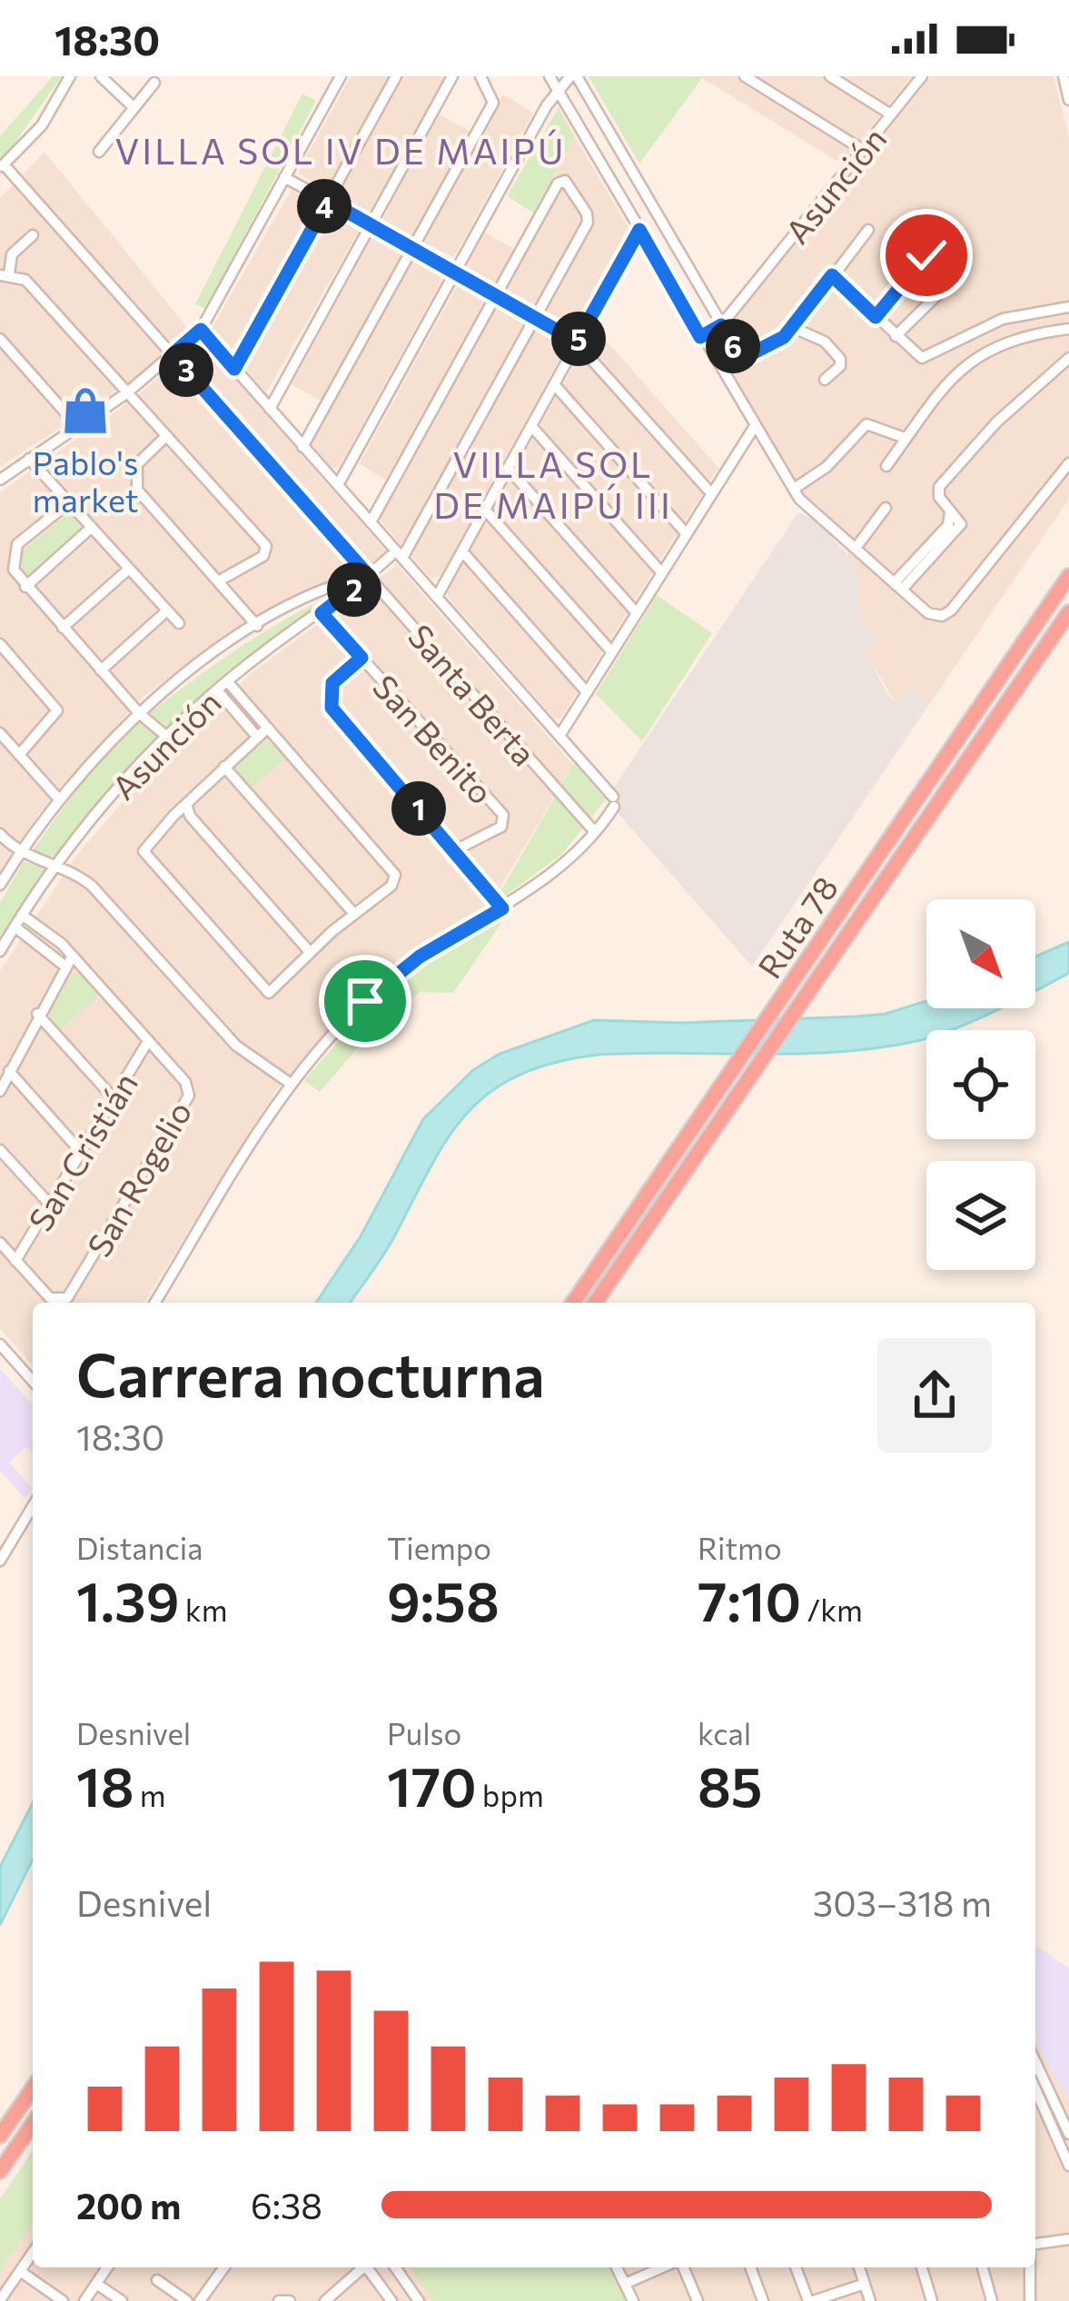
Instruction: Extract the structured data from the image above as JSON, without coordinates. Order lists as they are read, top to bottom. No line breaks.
{"streets":{"highway":["Ruta 78"],"street":["Asunción","Santa Berta","San Benito","San Cristián","San Rogelio"]},"crossings":[["Asunción","Santa Berta"],["Asunción","San Benito"],["Asunción","San Rogelio"],["San Cristián","San Rogelio"]],"districts":["VILLA SOL IV DE MAIPÚ","VILLA SOL DE MAIPÚ III"],"places":{"shop":["Pablo's market"]},"north":"bottom right","page":{"status":"18:30","pins":["4","5","6","3","2","1"],"heading":["Carrera nocturna","18:30"],"stats":[["Distancia","1.39 km"],["Tiempo","9:58"],["Ritmo","7:10 /km"],["Desnivel","18 m"],["Pulso","170 bpm"],["kcal","85"]],"chart":["Desnivel","303–318 m"],"list":[{"name":"200 m","note":"6:38"}]}}
